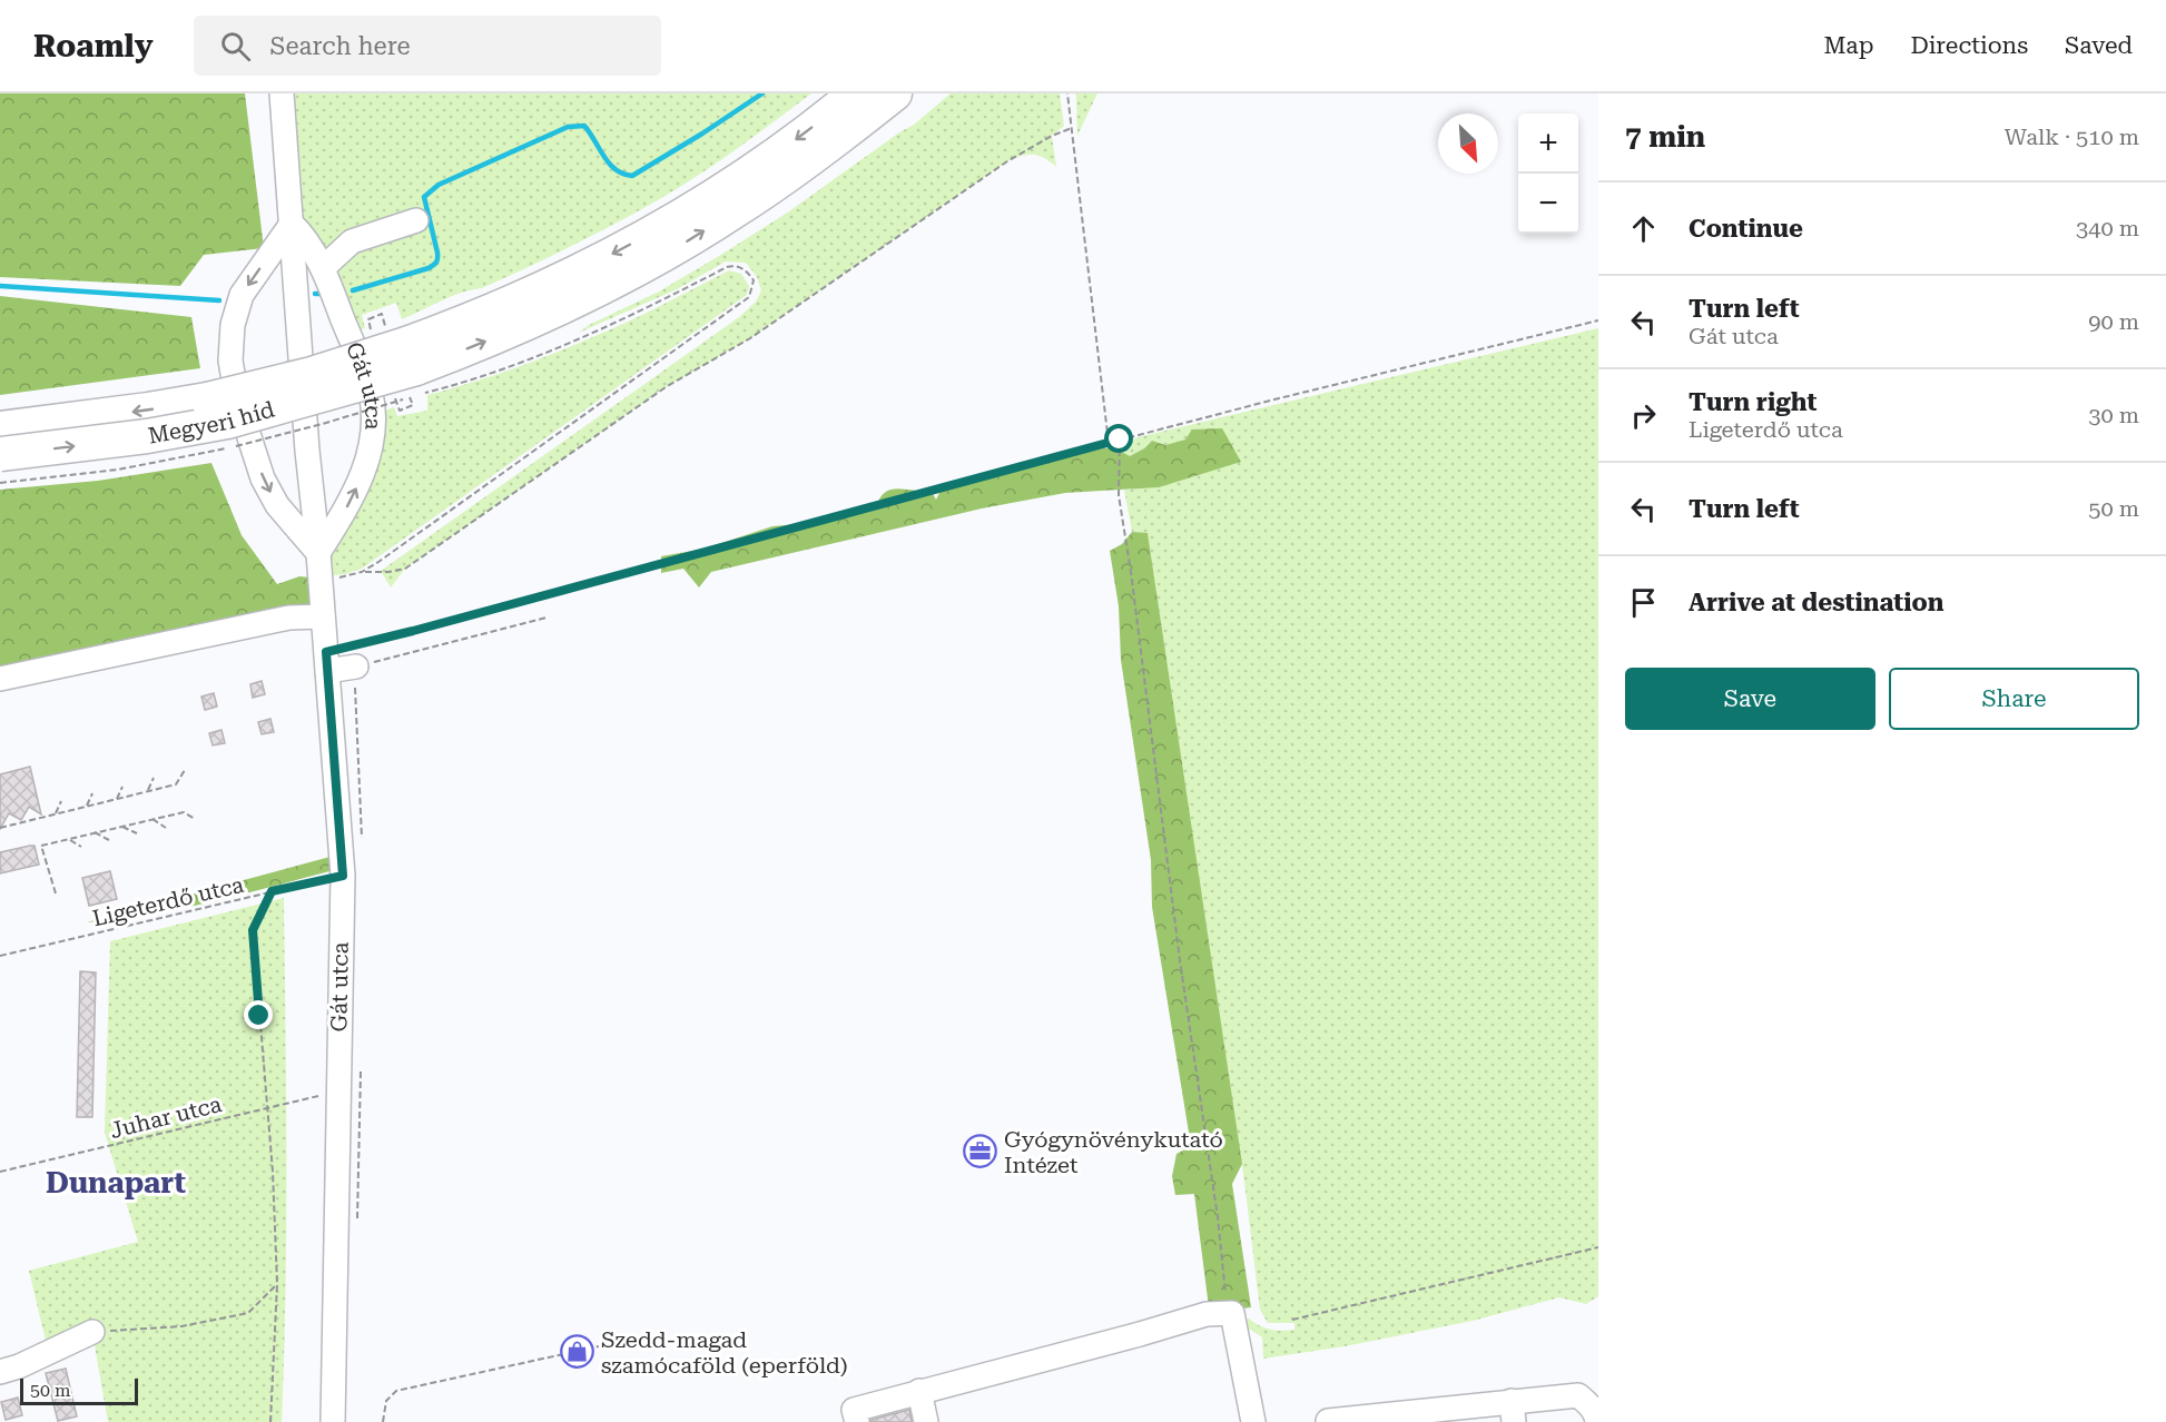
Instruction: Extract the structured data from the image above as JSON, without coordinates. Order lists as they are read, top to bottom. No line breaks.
{"streets":{"highway":["Megyeri híd"],"street":["Gát utca"],"path":["Ligeterdő utca","Juhar utca"]},"crossings":[["Gát utca","Ligeterdő utca"],["Gát utca","Juhar utca"]],"districts":["Dunapart"],"places":{"office":["Gyógynövénykutató Intézet"],"shop":["Szedd-magad szamócaföld (eperföld)"]},"scale_bar":"50 m","north":"bottom right","page":{"header":"Roamly","search":"Search here","nav":["Map","Directions","Saved"],"heading":["7 min","Walk · 510 m"],"map_buttons":["+","−"],"list":[["Continue","340 m"],["Turn left","Gát utca","90 m"],["Turn right","Ligeterdő utca","30 m"],["Turn left","50 m"],"Arrive at destination"],"buttons":["Save","Share"],"scale":"50 m"}}
